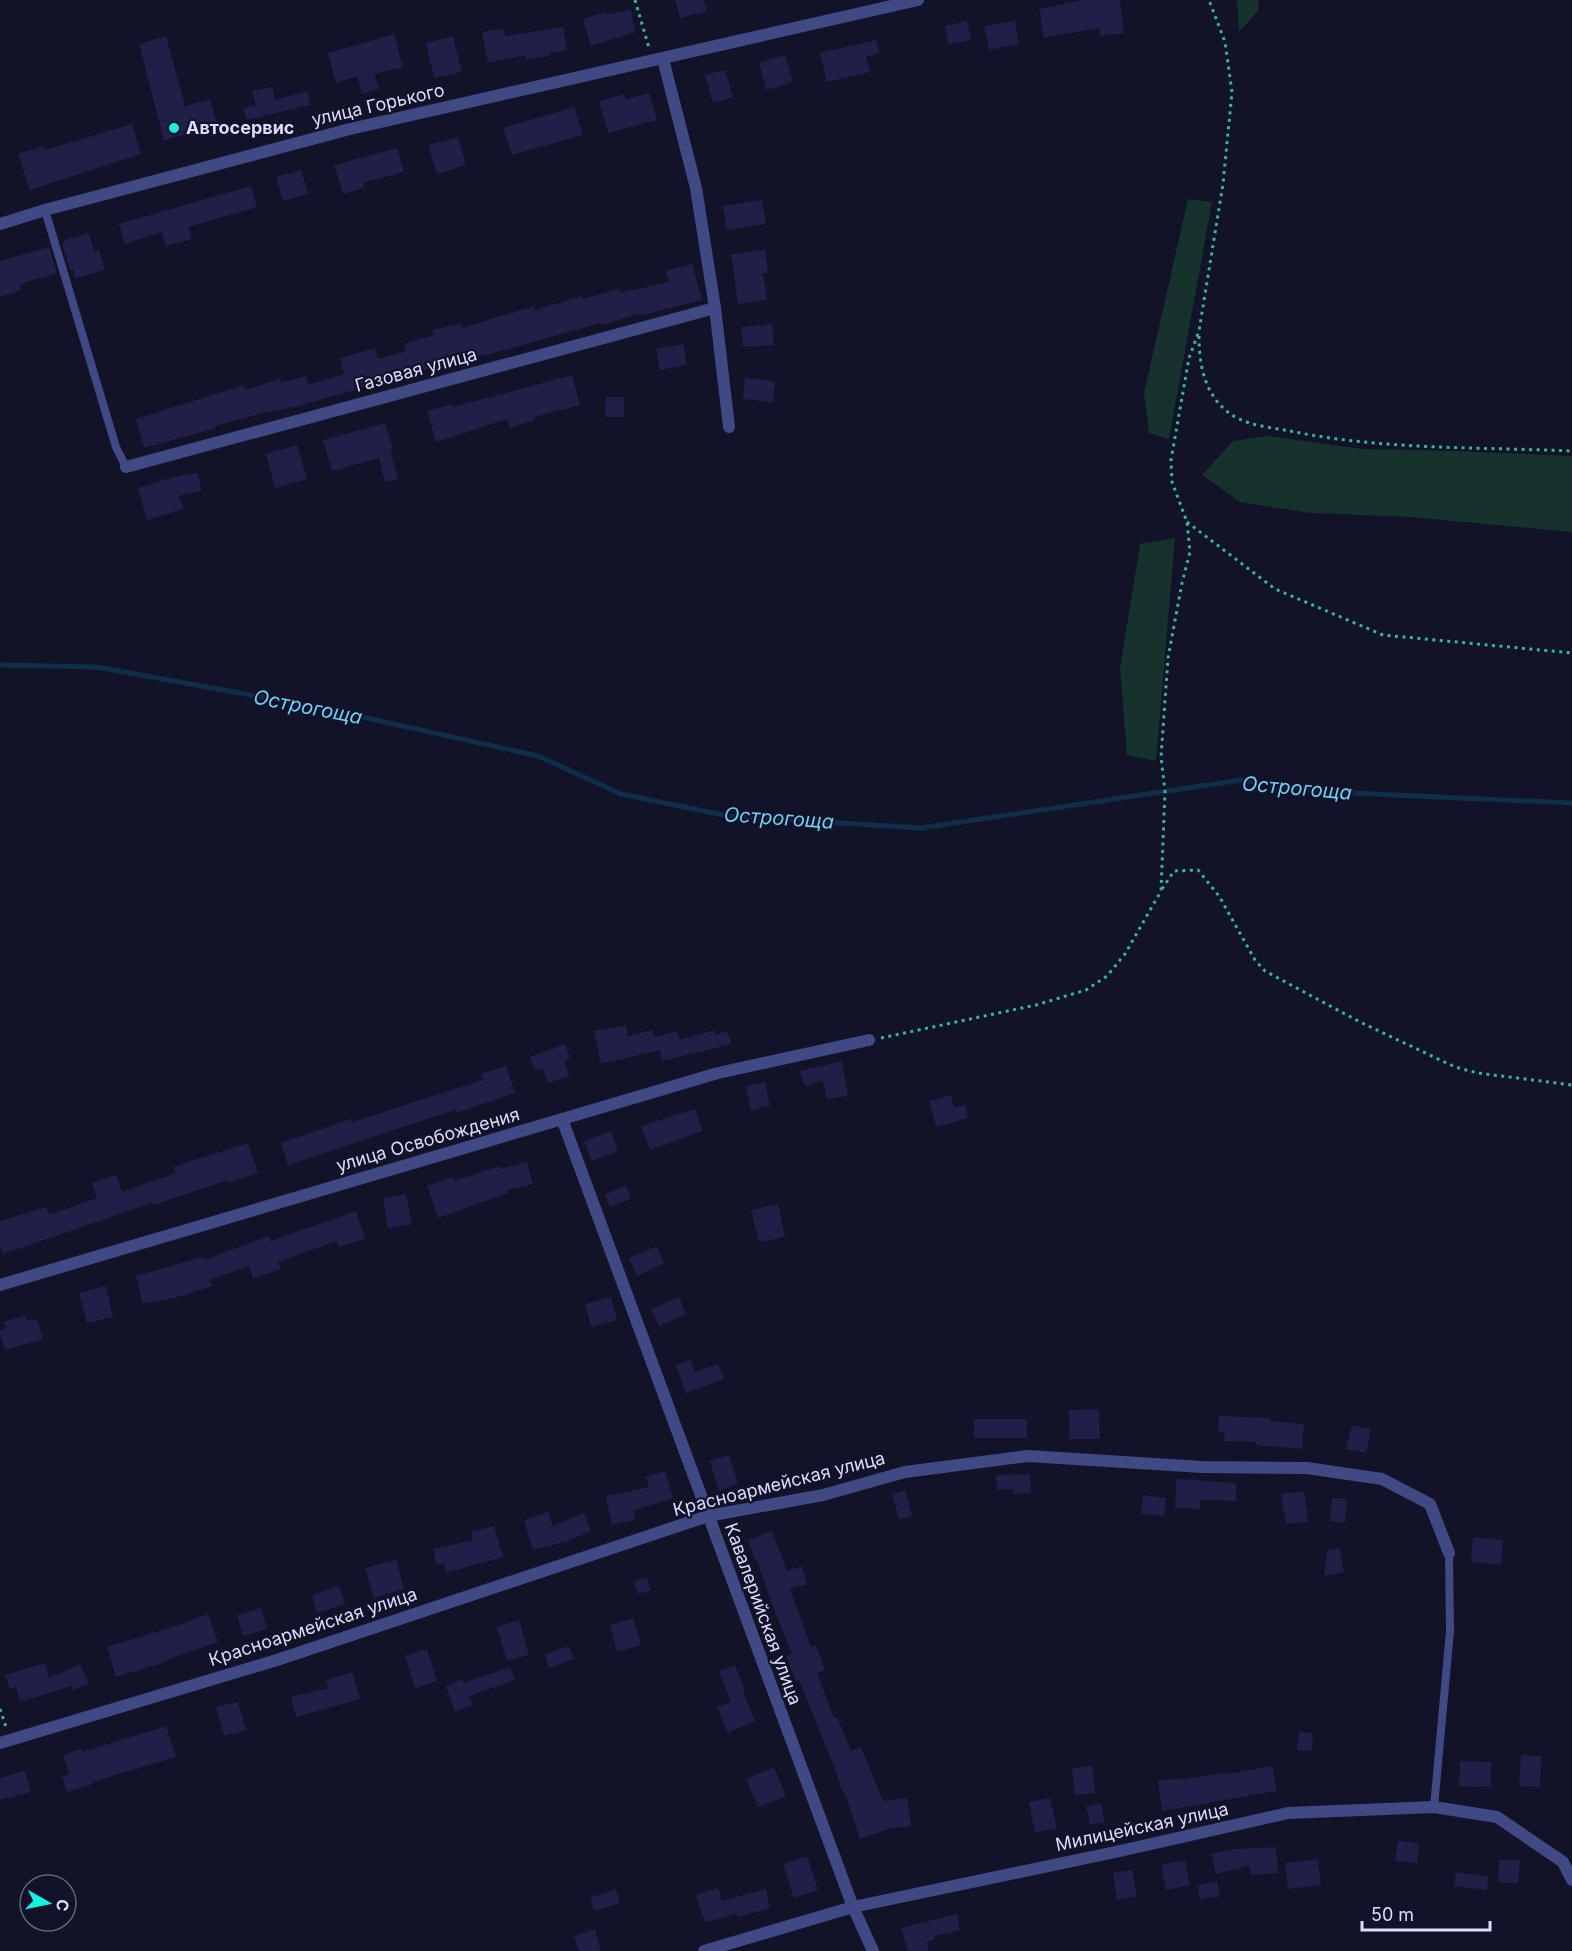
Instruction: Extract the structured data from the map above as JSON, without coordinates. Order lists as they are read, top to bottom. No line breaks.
{"streets":{"street":["улица Горького","Газовая улица","улица Освобождения","Красноармейская улица","Кавалерийская улица","Милицейская улица"]},"crossings":[["улица Освобождения","Кавалерийская улица"],["Красноармейская улица","Кавалерийская улица"],["Кавалерийская улица","Милицейская улица"]],"water":["Острогоща"],"places":["Автосервис"],"scale_bar":"50 m","north":"right"}
